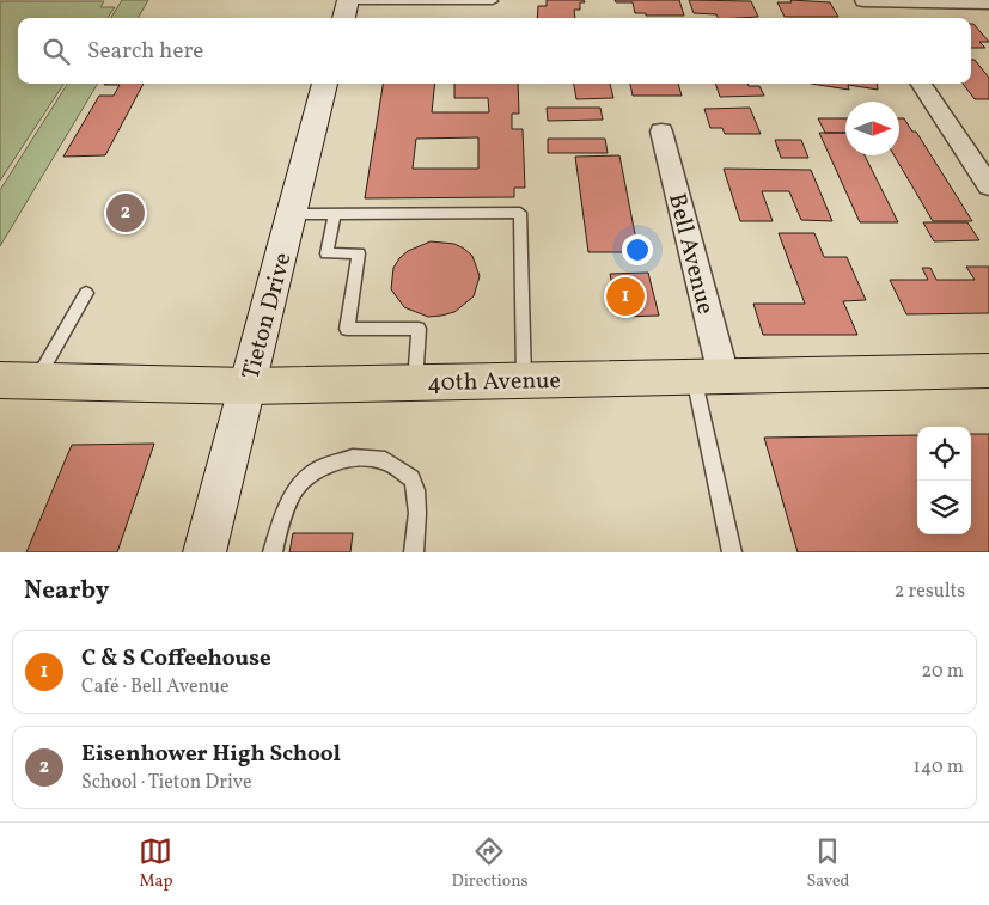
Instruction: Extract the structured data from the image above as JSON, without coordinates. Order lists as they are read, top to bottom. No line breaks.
{"streets":{"main road":["Tieton Drive","40th Avenue"],"street":["Bell Avenue"]},"crossings":[["Bell Avenue","40th Avenue"],["Tieton Drive","40th Avenue"]],"north":"right","page":{"search":"Search here","pins":["2","1"],"heading":["Nearby","2 results"],"list":[{"mark":"1","name":"C & S Coffeehouse","note":"Café · Bell Avenue","value":"20 m"},{"mark":"2","name":"Eisenhower High School","note":"School · Tieton Drive","value":"140 m"}],"nav":["Map","Directions","Saved"]}}
